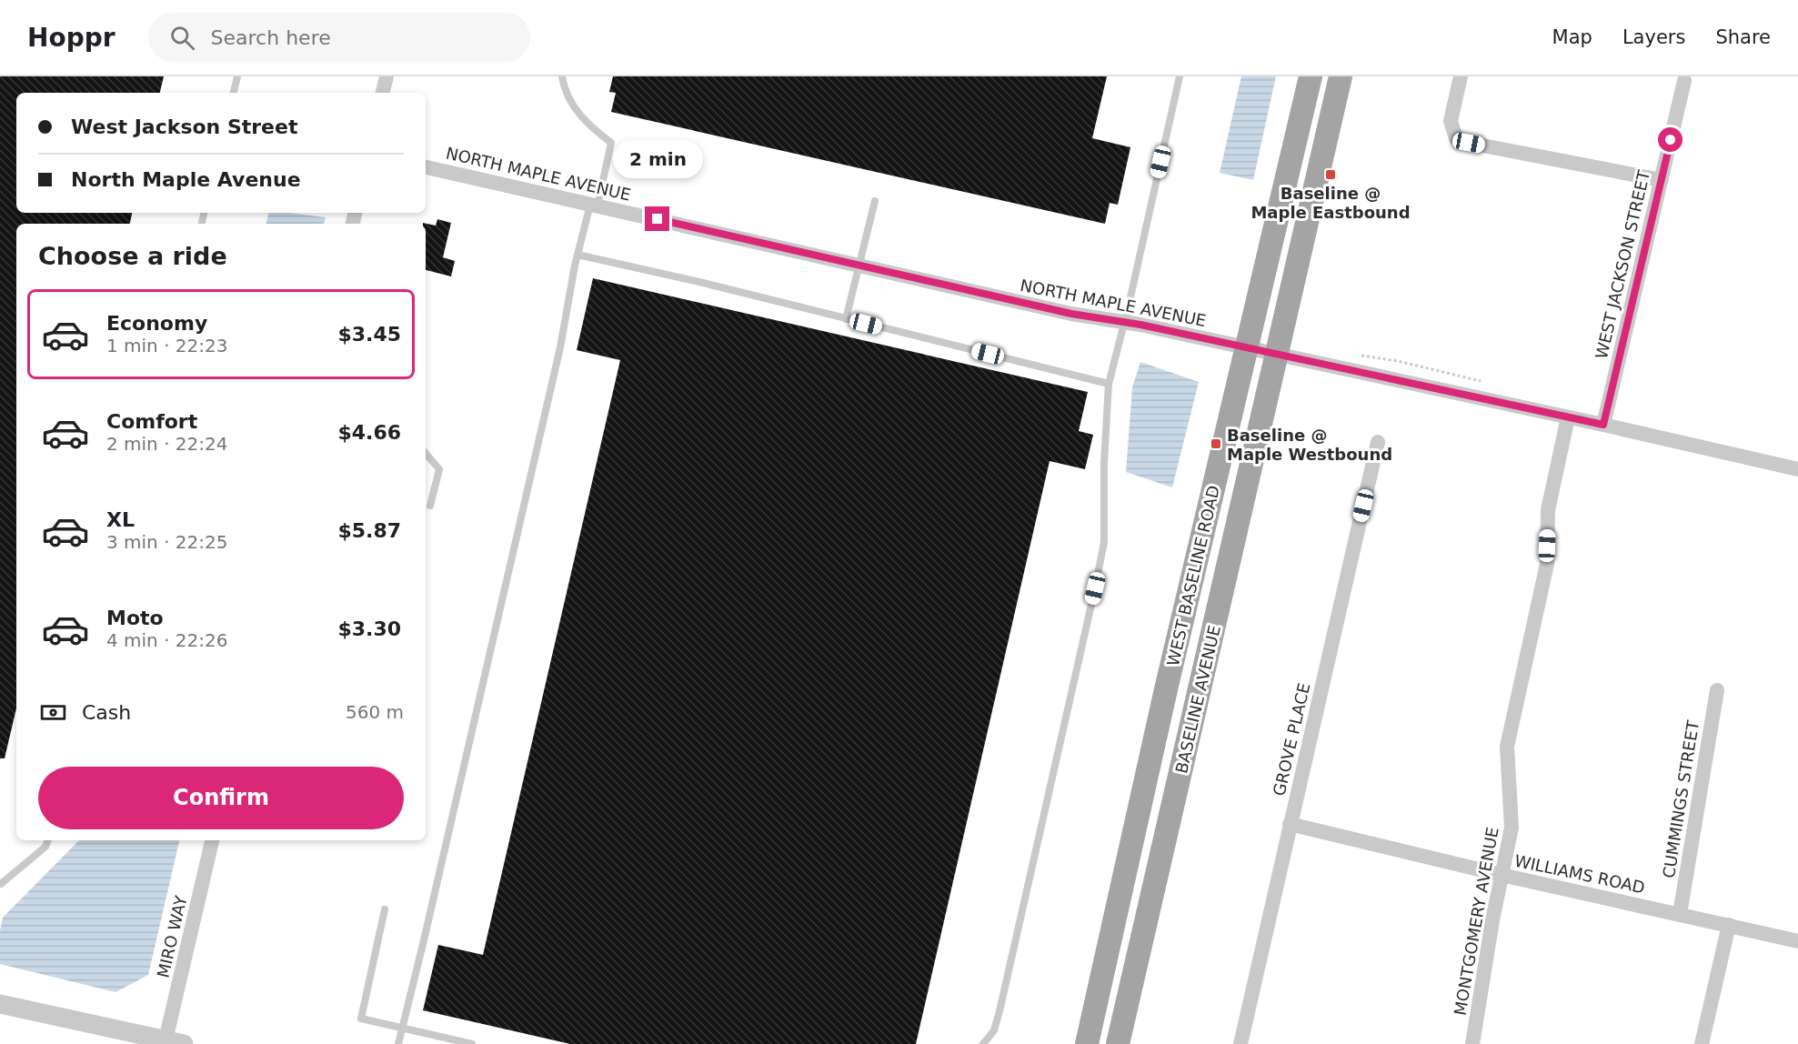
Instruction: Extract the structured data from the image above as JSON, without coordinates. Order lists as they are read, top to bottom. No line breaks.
{"streets":{"main road":["WEST BASELINE ROAD","BASELINE AVENUE"],"street":["NORTH MAPLE AVENUE","WEST JACKSON STREET","GROVE PLACE","CUMMINGS STREET","WILLIAMS ROAD","MONTGOMERY AVENUE","MIRO WAY"]},"crossings":[["NORTH MAPLE AVENUE","WEST JACKSON STREET"],["NORTH MAPLE AVENUE","WEST BASELINE ROAD"],["NORTH MAPLE AVENUE","BASELINE AVENUE"],["NORTH MAPLE AVENUE","MONTGOMERY AVENUE"],["GROVE PLACE","WILLIAMS ROAD"],["CUMMINGS STREET","WILLIAMS ROAD"],["WILLIAMS ROAD","MONTGOMERY AVENUE"]],"places":{"transit":["Baseline @ Maple Eastbound","Baseline @ Maple Westbound"]},"page":{"header":"Hoppr","search":"Search here","nav":["Map","Layers","Share"],"banner":["West Jackson Street","North Maple Avenue"],"bubble":"2 min","heading":"Choose a ride","list":[{"name":"Economy","note":"1 min · 22:23","value":"$3.45"},{"name":"Comfort","note":"2 min · 22:24","value":"$4.66"},{"name":"XL","note":"3 min · 22:25","value":"$5.87"},{"name":"Moto","note":"4 min · 22:26","value":"$3.30"}],"pay":["Cash","560 m"],"buttons":"Confirm"}}
